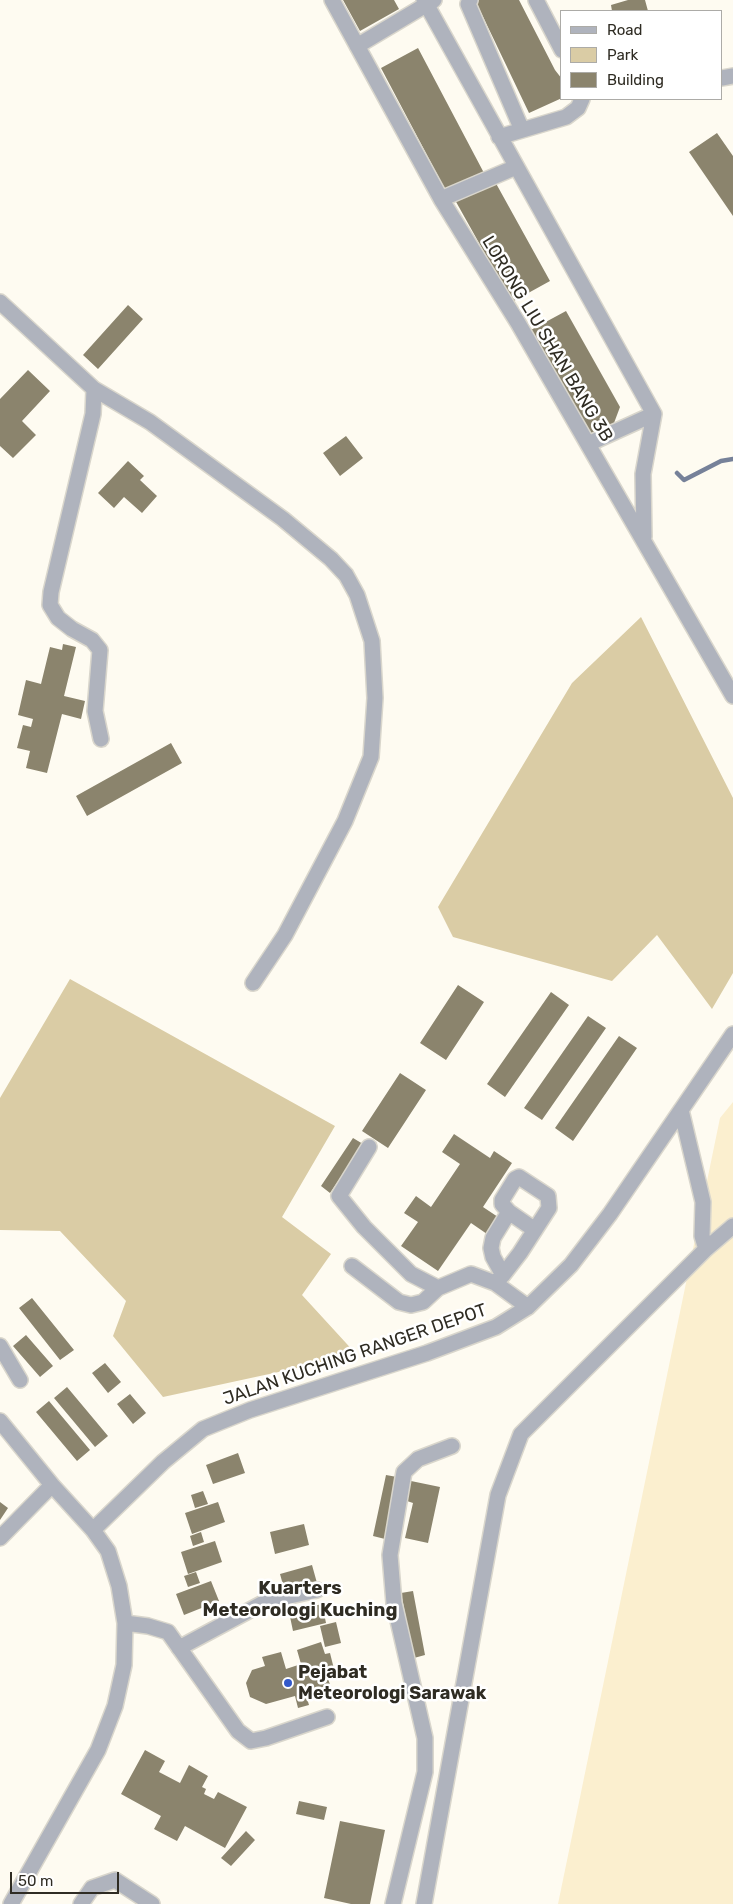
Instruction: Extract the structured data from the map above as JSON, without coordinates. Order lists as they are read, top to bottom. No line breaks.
{"streets":{"street":["LORONG LIU SHAN BANG 3B","JALAN KUCHING RANGER DEPOT"]},"districts":["Kuarters Meteorologi Kuching"],"places":["Pejabat Meteorologi Sarawak"],"legend":["Road","Park","Building"],"scale_bar":"50 m"}
